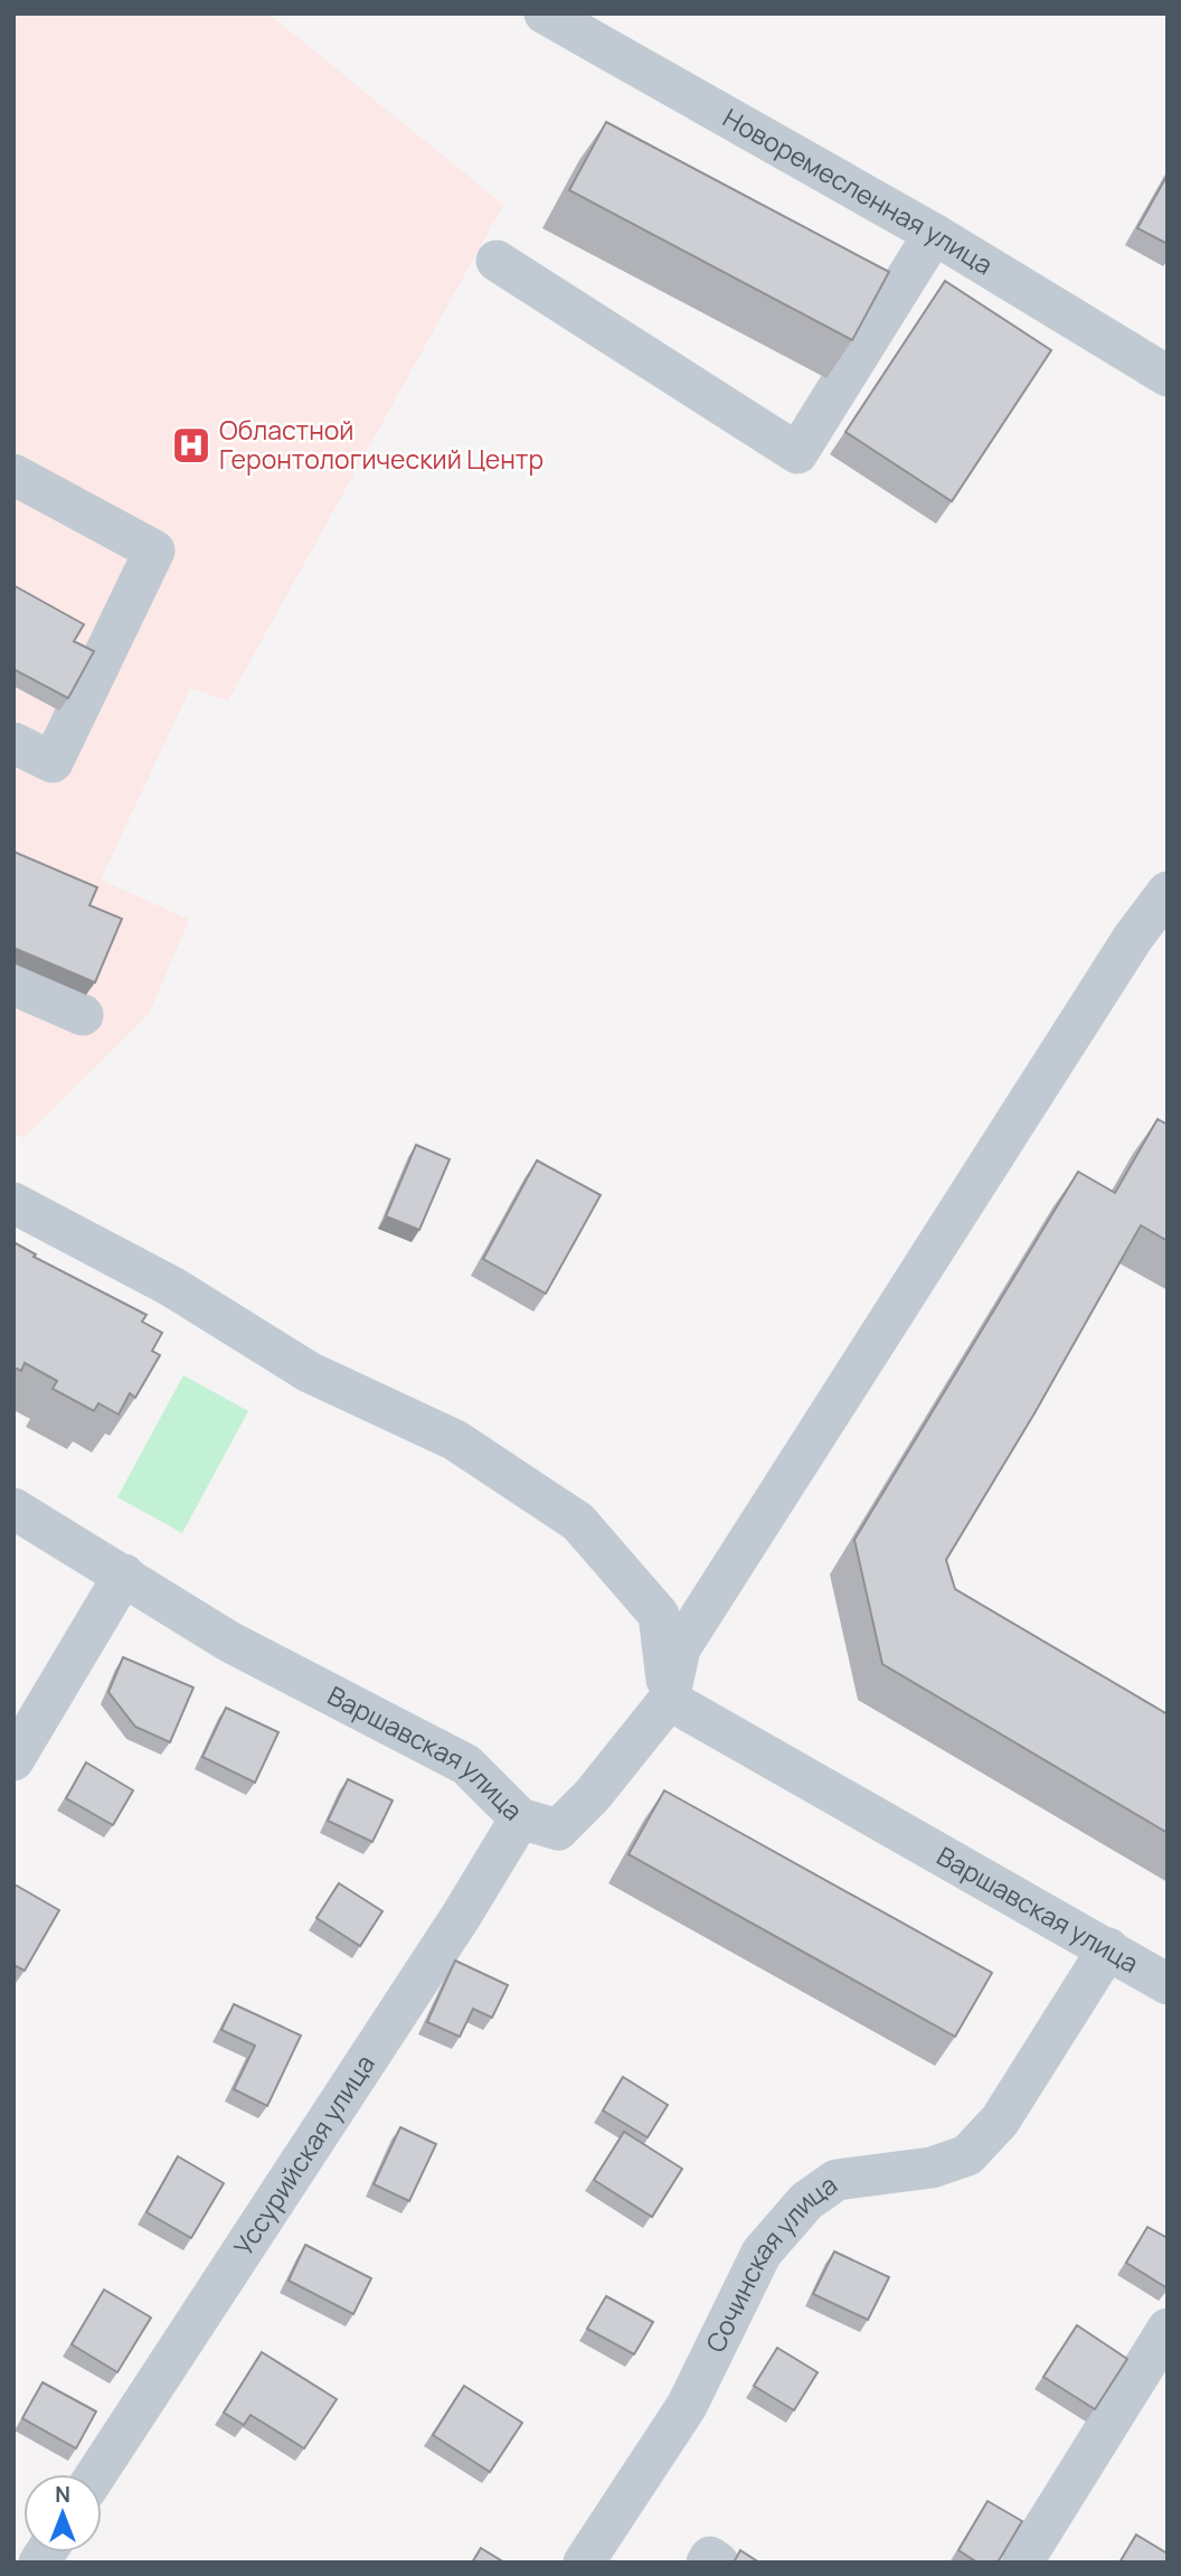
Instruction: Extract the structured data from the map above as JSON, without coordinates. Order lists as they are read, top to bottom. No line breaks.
{"streets":{"street":["Новоремесленная улица","Варшавская улица","Уссурийская улица","Сочинская улица"]},"crossings":[["Варшавская улица","Уссурийская улица"],["Варшавская улица","Сочинская улица"]],"places":{"hospital":["Областной Геронтологический Центр"]},"north":"top"}
